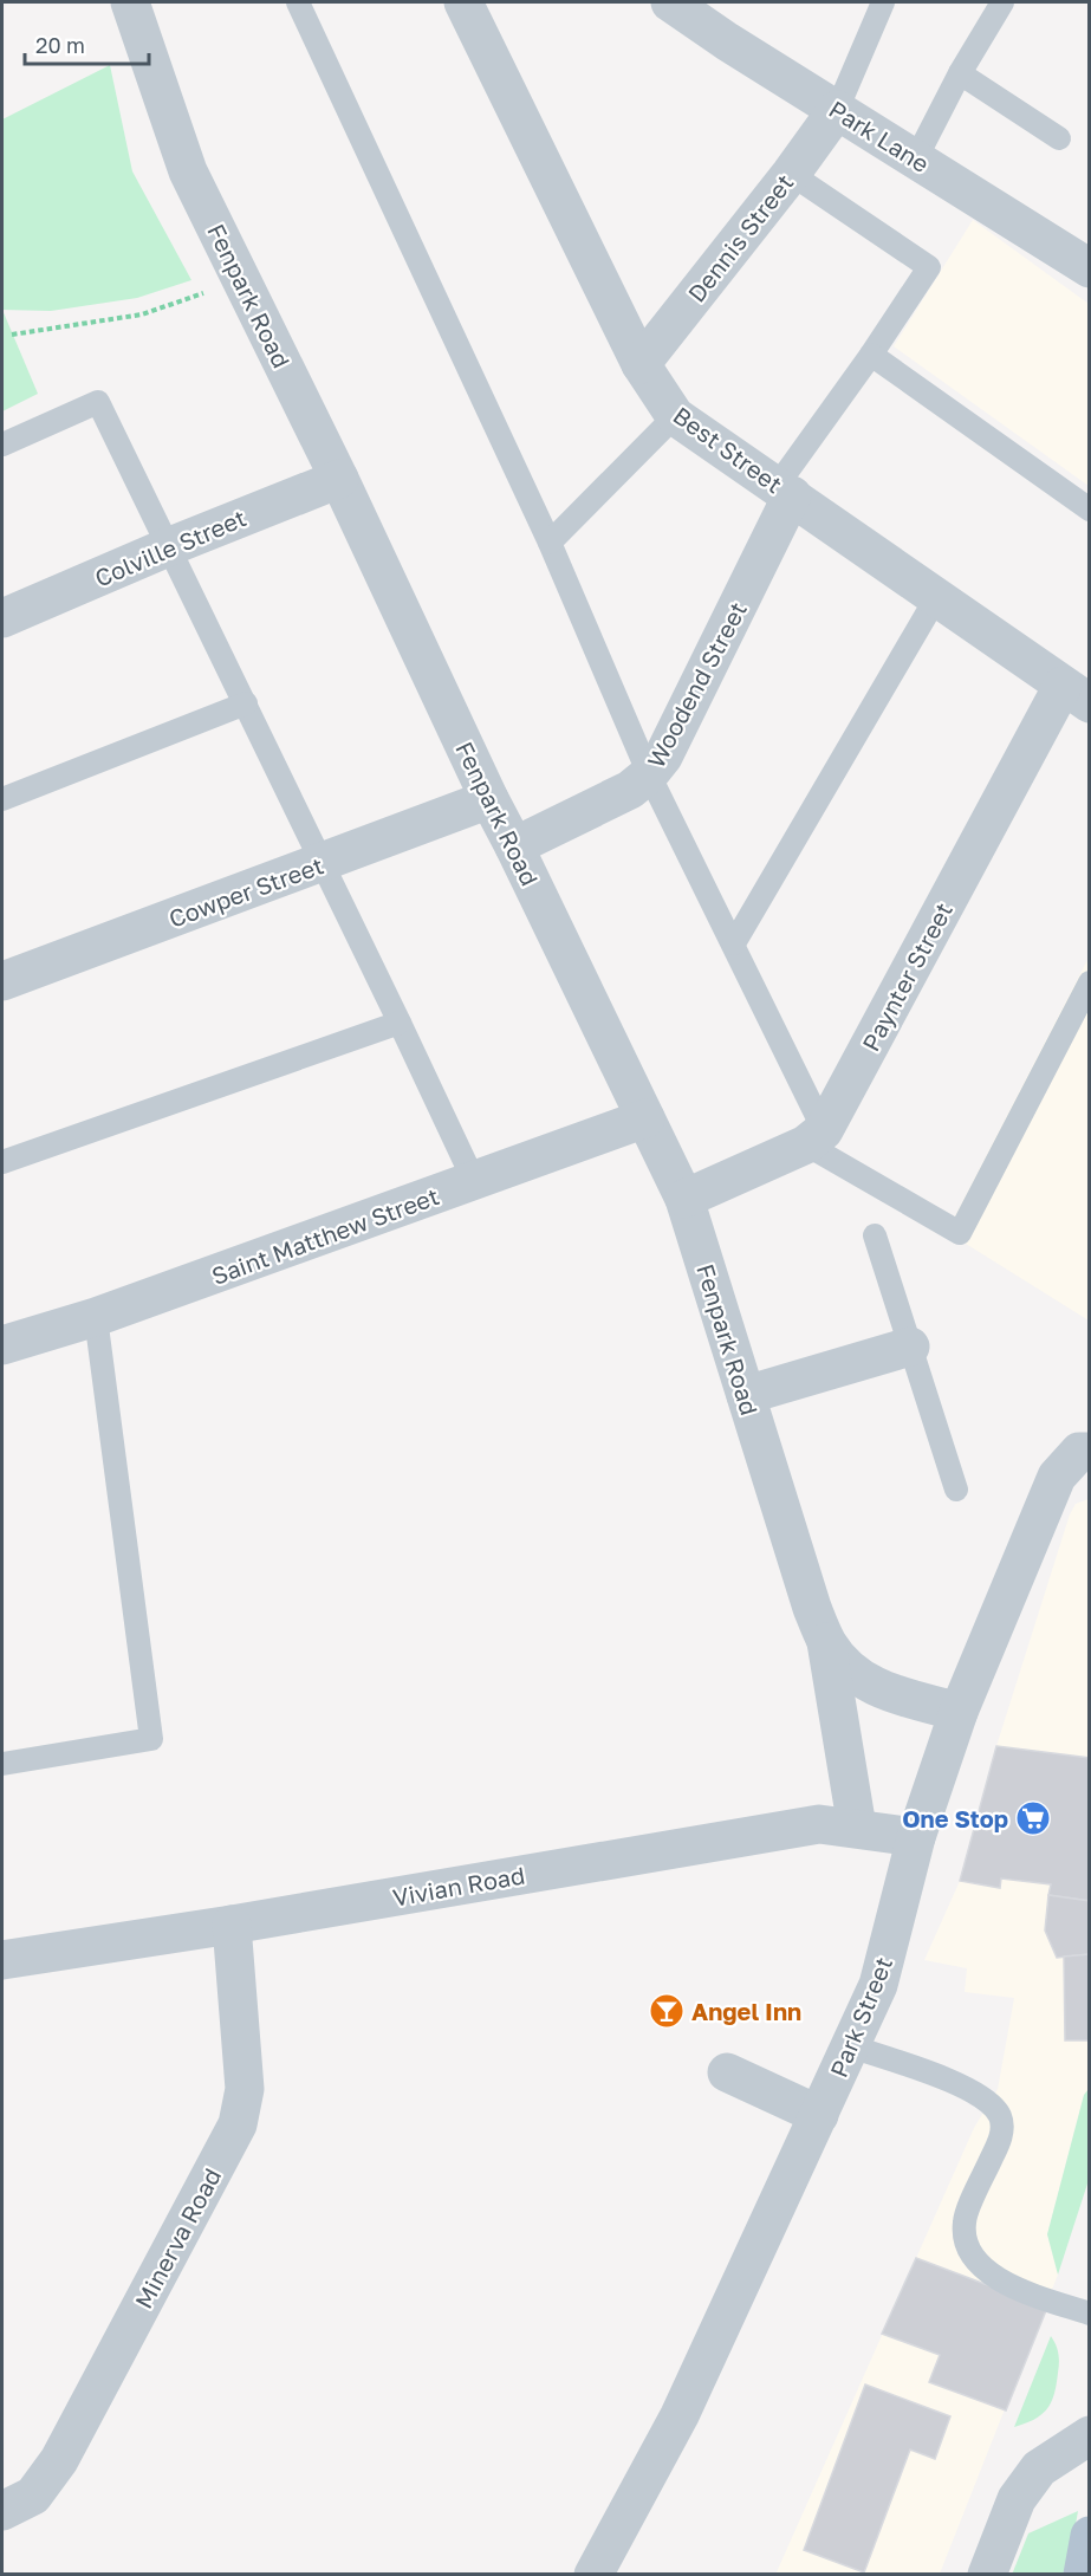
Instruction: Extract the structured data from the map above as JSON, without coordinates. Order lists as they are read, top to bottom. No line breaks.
{"streets":{"street":["Park Lane","Dennis Street","Fenpark Road","Best Street","Colville Street","Woodend Street","Cowper Street","Paynter Street","Saint Matthew Street","Vivian Road","Park Street","Minerva Road"]},"crossings":[["Park Lane","Dennis Street"],["Dennis Street","Best Street"],["Fenpark Road","Colville Street"],["Fenpark Road","Woodend Street"],["Fenpark Road","Cowper Street"],["Fenpark Road","Saint Matthew Street"],["Fenpark Road","Vivian Road"],["Fenpark Road","Park Street"],["Best Street","Woodend Street"],["Best Street","Paynter Street"],["Vivian Road","Park Street"],["Vivian Road","Minerva Road"]],"places":{"supermarket":["One Stop"],"bar":["Angel Inn"]},"scale_bar":"20 m"}
